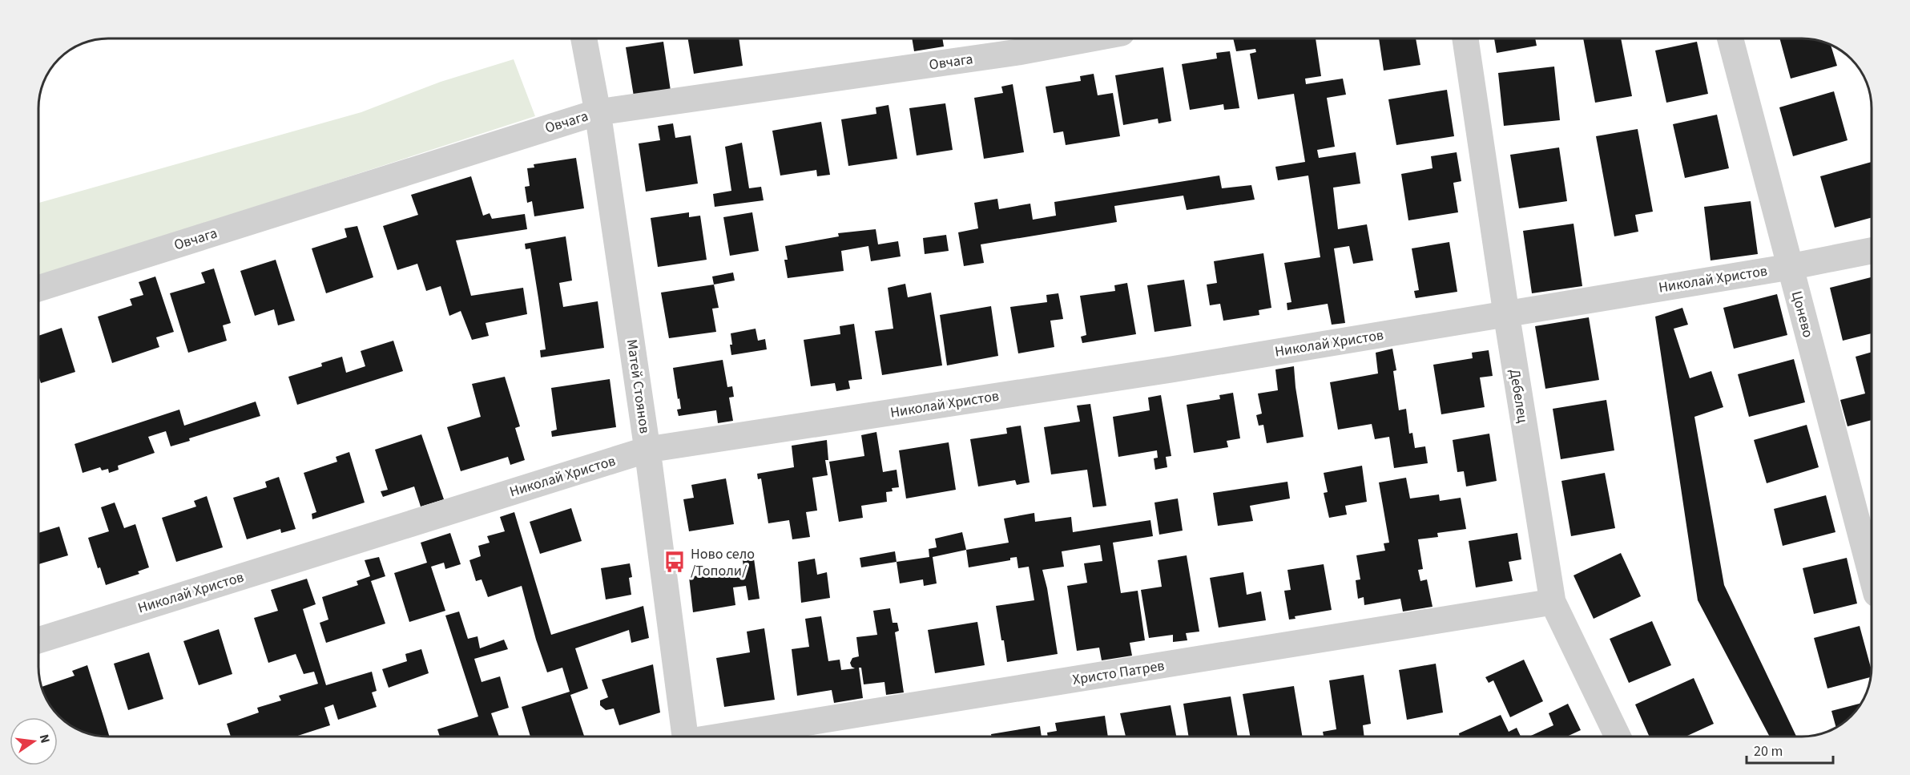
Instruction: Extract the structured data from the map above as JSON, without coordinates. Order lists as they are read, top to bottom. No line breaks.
{"streets":{"street":["Овчага","Николай Христов","Цонево","Матей Стоянов","Дебелец","Христо Патрев"]},"crossings":[["Овчага","Матей Стоянов"],["Николай Христов","Цонево"],["Николай Христов","Матей Стоянов"],["Николай Христов","Дебелец"],["Дебелец","Христо Патрев"]],"places":{"bus stop":["Ново село /Тополи/"]},"scale_bar":"20 m","north":"right"}
